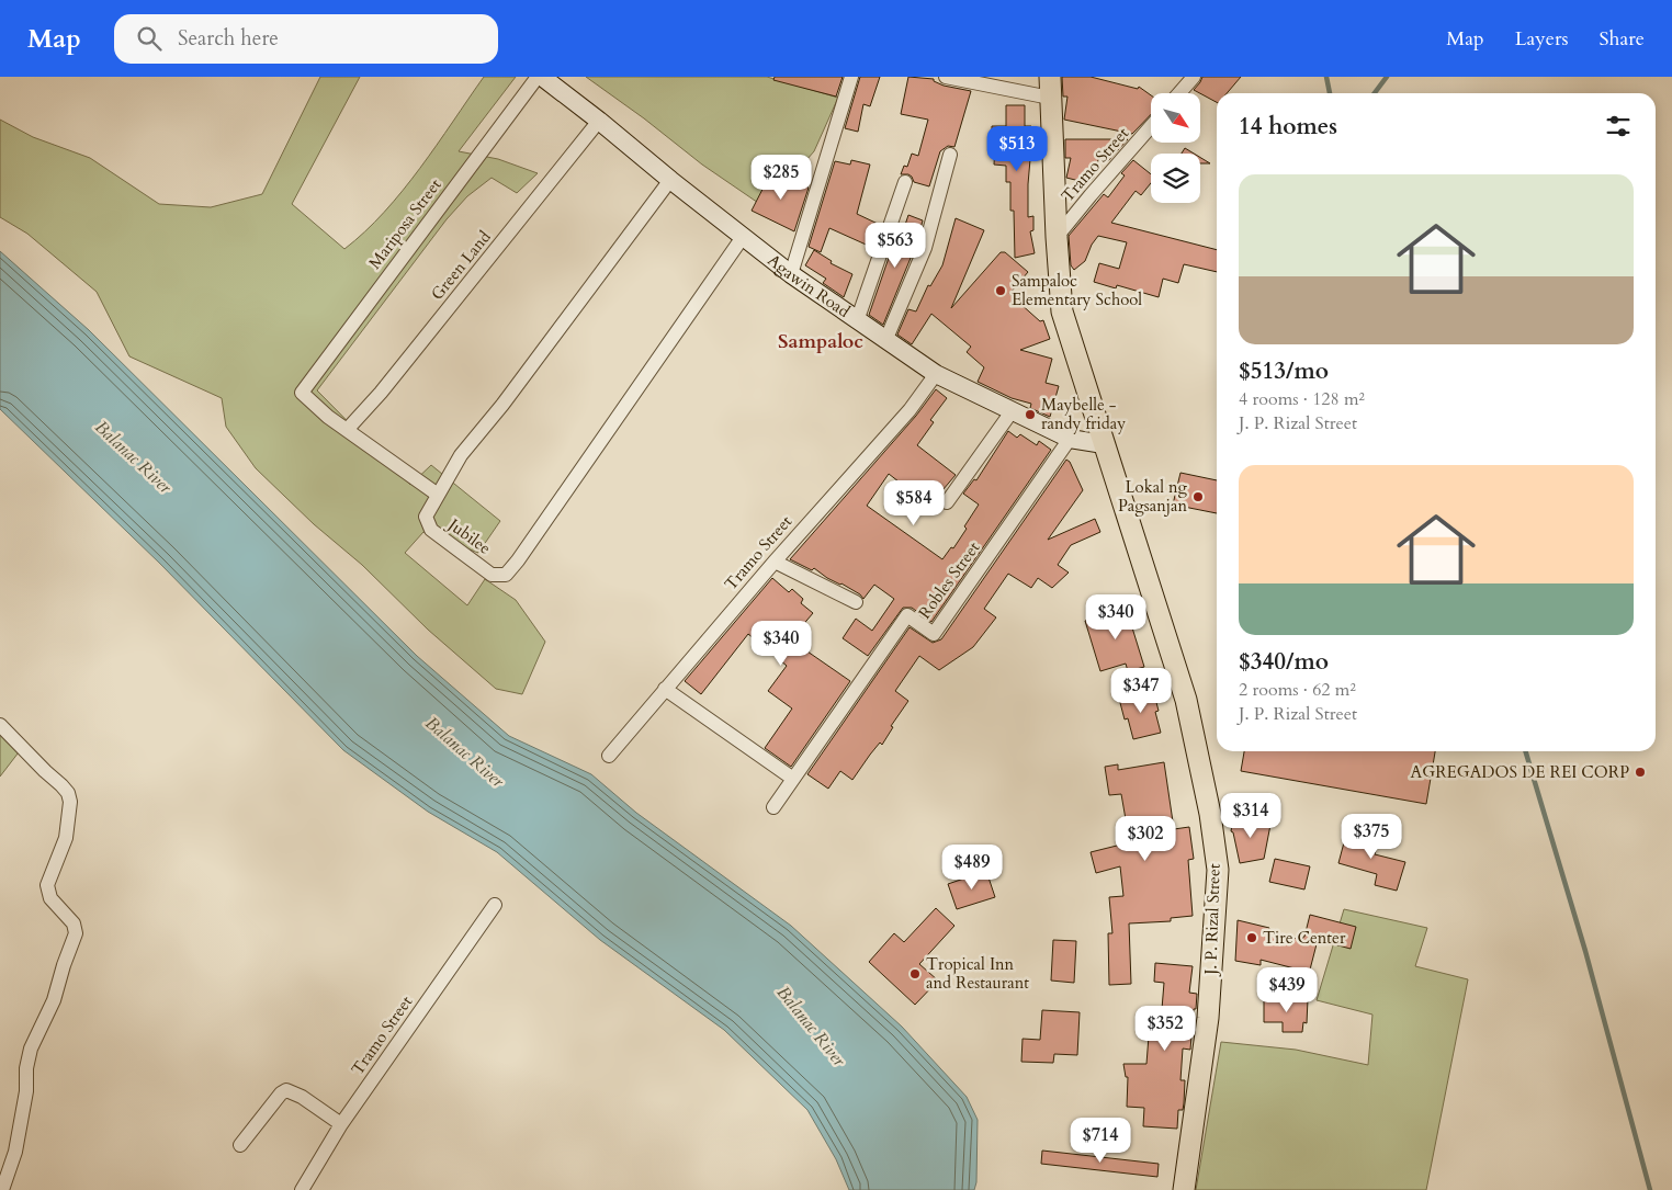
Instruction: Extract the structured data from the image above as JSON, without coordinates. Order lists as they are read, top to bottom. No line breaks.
{"streets":{"main road":["J. P. Rizal Street"],"street":["Tramo Street","Mariposa Street","Green Land","Agawin Road","Jubilee","Robles Street"]},"crossings":[["Tramo Street","Agawin Road"],["Tramo Street","J. P. Rizal Street"],["Mariposa Street","Green Land"],["Mariposa Street","Agawin Road"],["Green Land","Agawin Road"],["Agawin Road","Jubilee"],["Agawin Road","Robles Street"],["Agawin Road","J. P. Rizal Street"]],"districts":["Sampaloc"],"water":["Balanac River"],"places":["Sampaloc Elementary School","Maybelle - randy friday","Lokal ng Pagsanjan","AGREGADOS DE REI CORP","Tire Center","Tropical Inn and Restaurant"],"north":"bottom right","page":{"header":"Map","search":"Search here","nav":["Map","Layers","Share"],"heading":"14 homes","price":["$513","$285","$563","$584","$340","$340","$347","$314","$375","$302","$489","$439","$352","$714"],"list":[{"name":"$513/mo","note":"4 rooms · 128 m² · J. P. Rizal Street"},{"name":"$340/mo","note":"2 rooms · 62 m² · J. P. Rizal Street"}]}}
